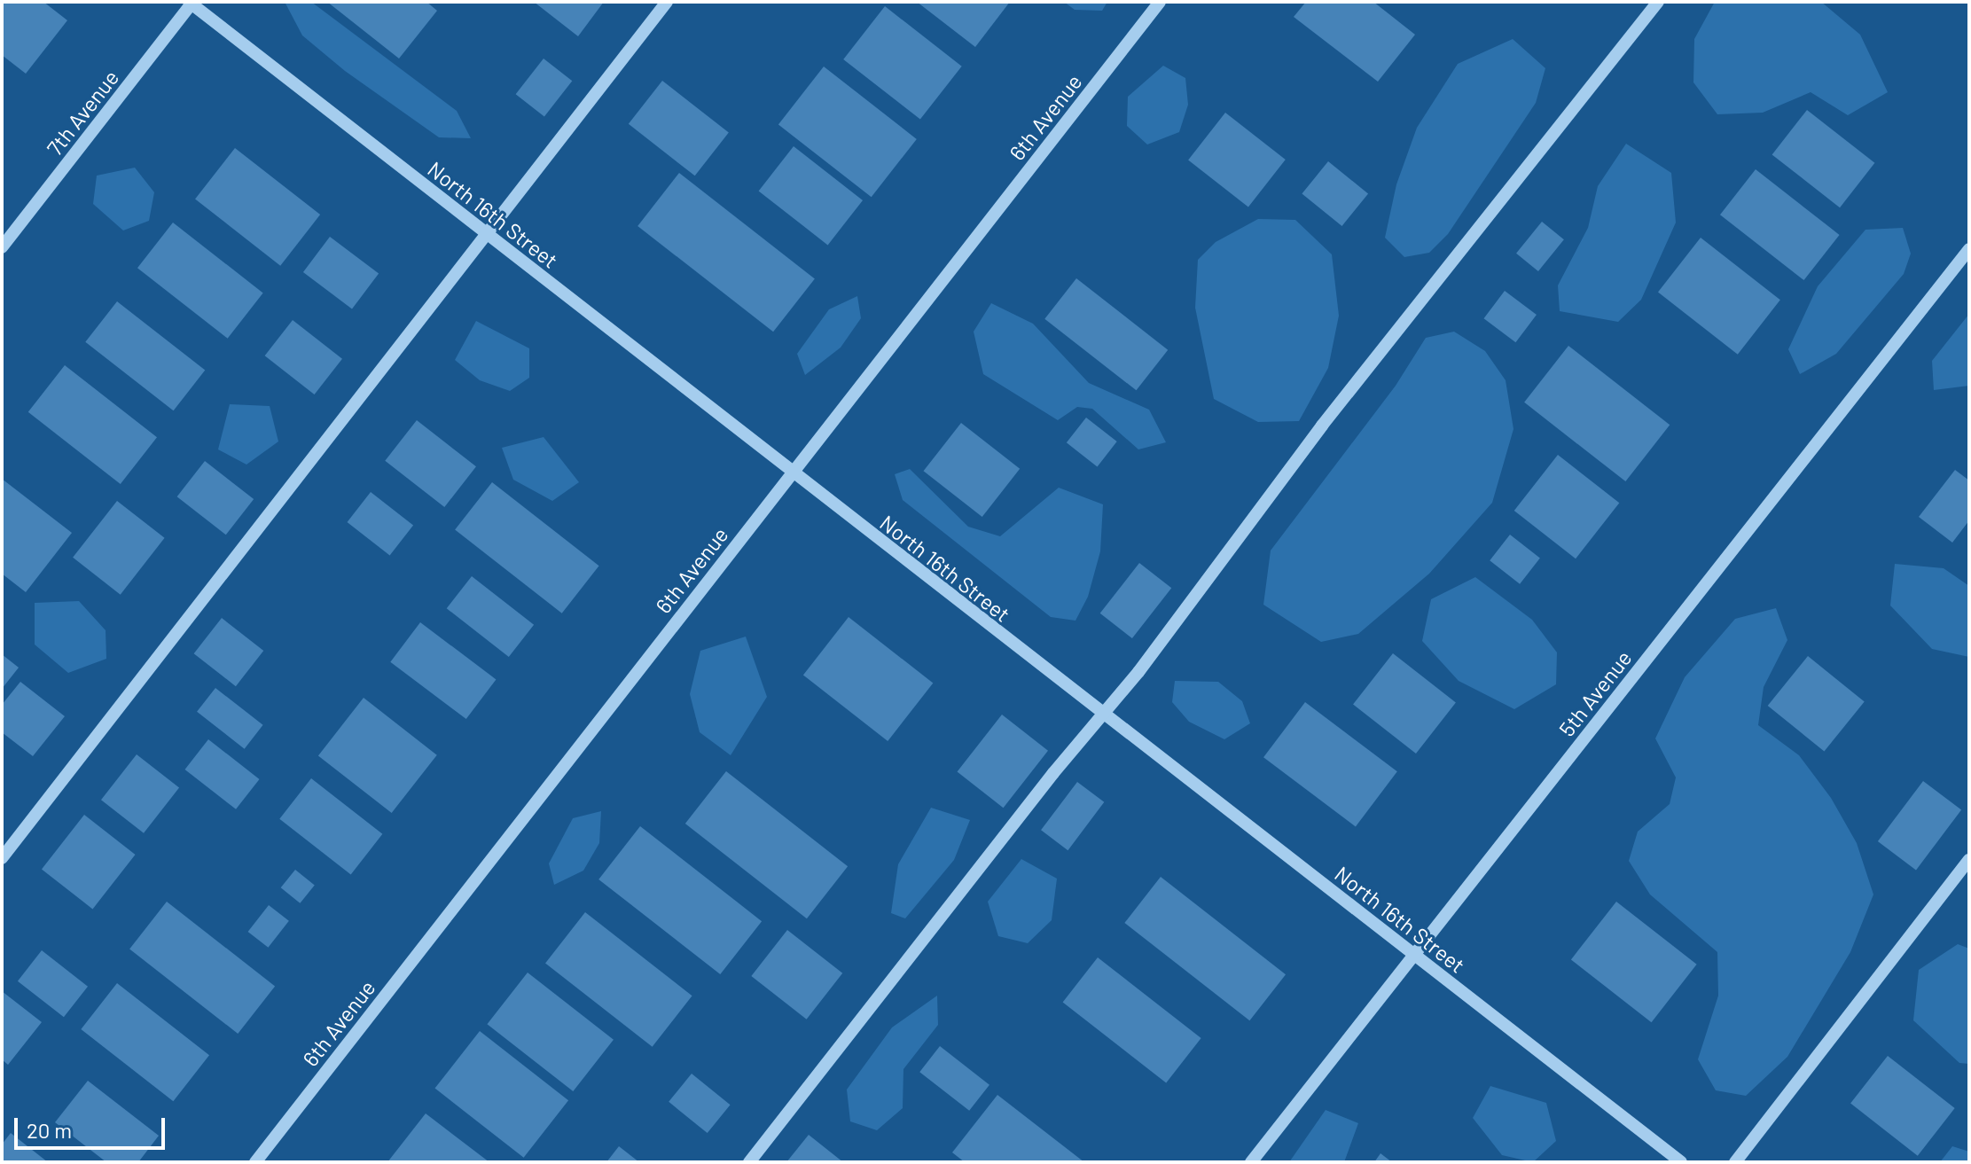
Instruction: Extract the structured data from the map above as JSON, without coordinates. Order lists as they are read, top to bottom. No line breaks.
{"streets":{"street":["7th Avenue","6th Avenue","North 16th Street","5th Avenue"]},"crossings":[["7th Avenue","North 16th Street"],["6th Avenue","North 16th Street"],["North 16th Street","5th Avenue"]],"scale_bar":"20 m"}
